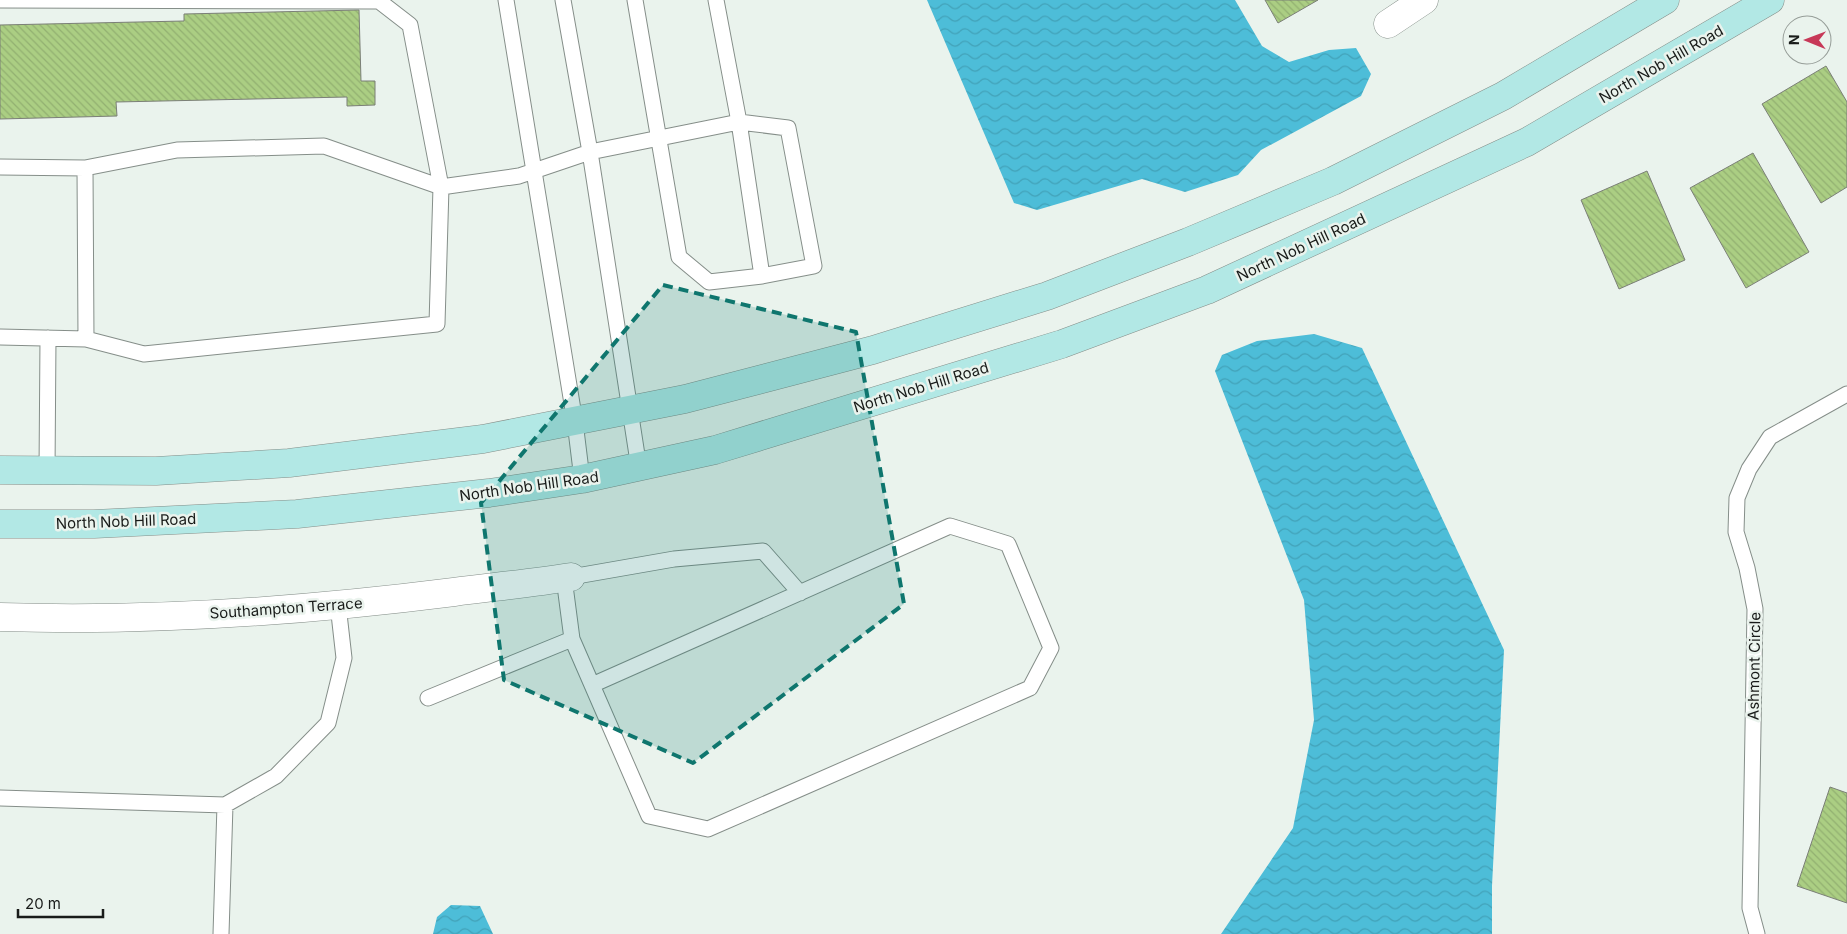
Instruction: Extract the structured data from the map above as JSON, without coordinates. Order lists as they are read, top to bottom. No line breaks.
{"streets":{"main road":["North Nob Hill Road"],"street":["Southampton Terrace"],"lane":["Ashmont Circle"]},"scale_bar":"20 m","north":"left"}
